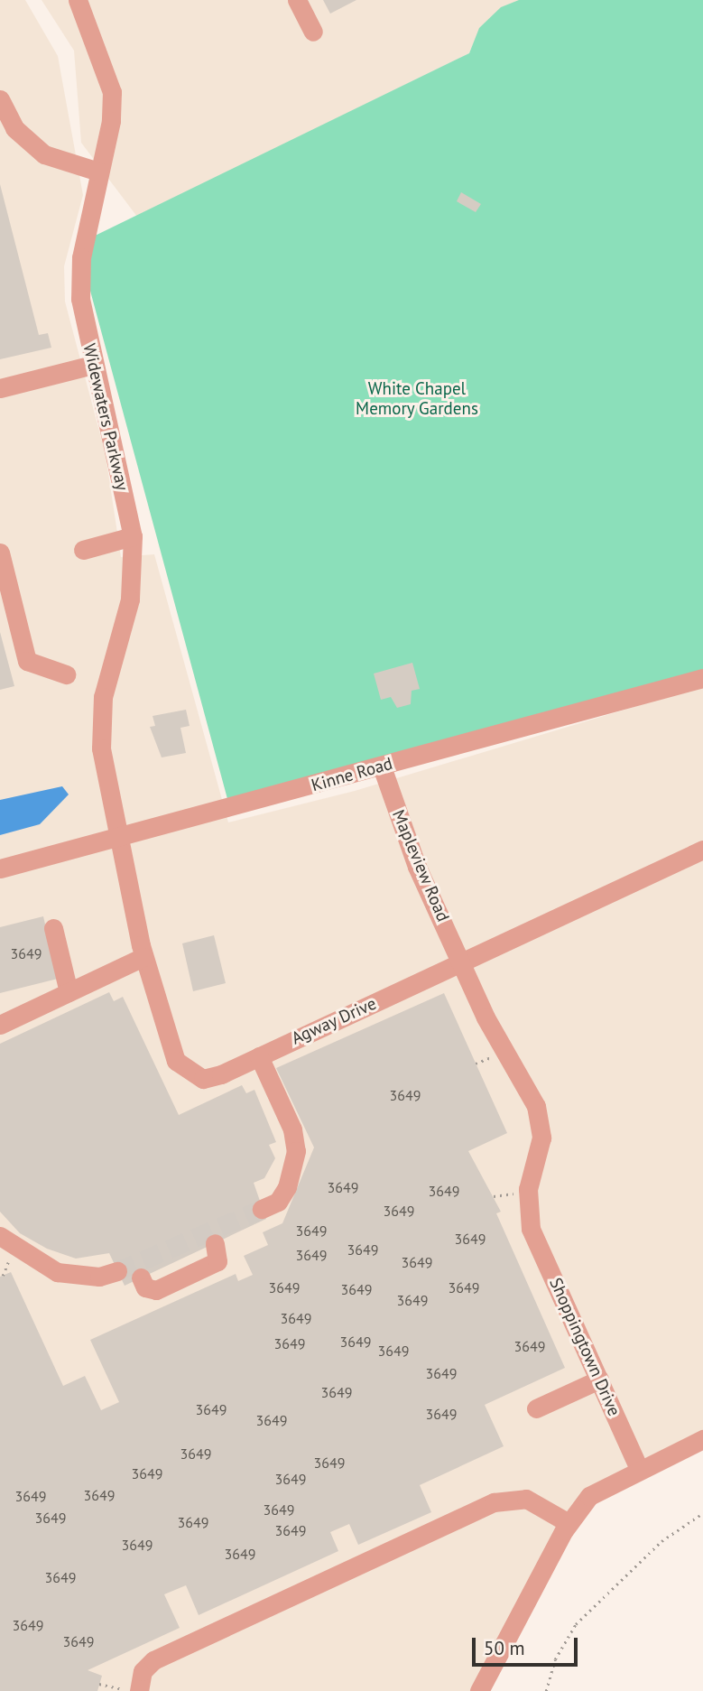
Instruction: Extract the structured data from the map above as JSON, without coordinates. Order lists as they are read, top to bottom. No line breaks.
{"streets":{"street":["Widewaters Parkway","Kinne Road","Mapleview Road","Agway Drive","Shoppingtown Drive"]},"crossings":[["Widewaters Parkway","Kinne Road"],["Widewaters Parkway","Agway Drive"],["Kinne Road","Mapleview Road"],["Kinne Road","Agway Drive"],["Mapleview Road","Agway Drive"],["Mapleview Road","Shoppingtown Drive"],["Agway Drive","Shoppingtown Drive"]],"parks":["White Chapel Memory Gardens"],"house_numbers":["3649","3649","3649","3649","3649","3649","3649","3649","3649","3649","3649","3649","3649","3649","3649","3649","3649","3649","3649","3649","3649","3649","3649","3649","3649","3649","3649","3649","3649","3649","3649","3649","3649","3649","3649","3649","3649","3649","3649"],"scale_bar":"50 m"}
